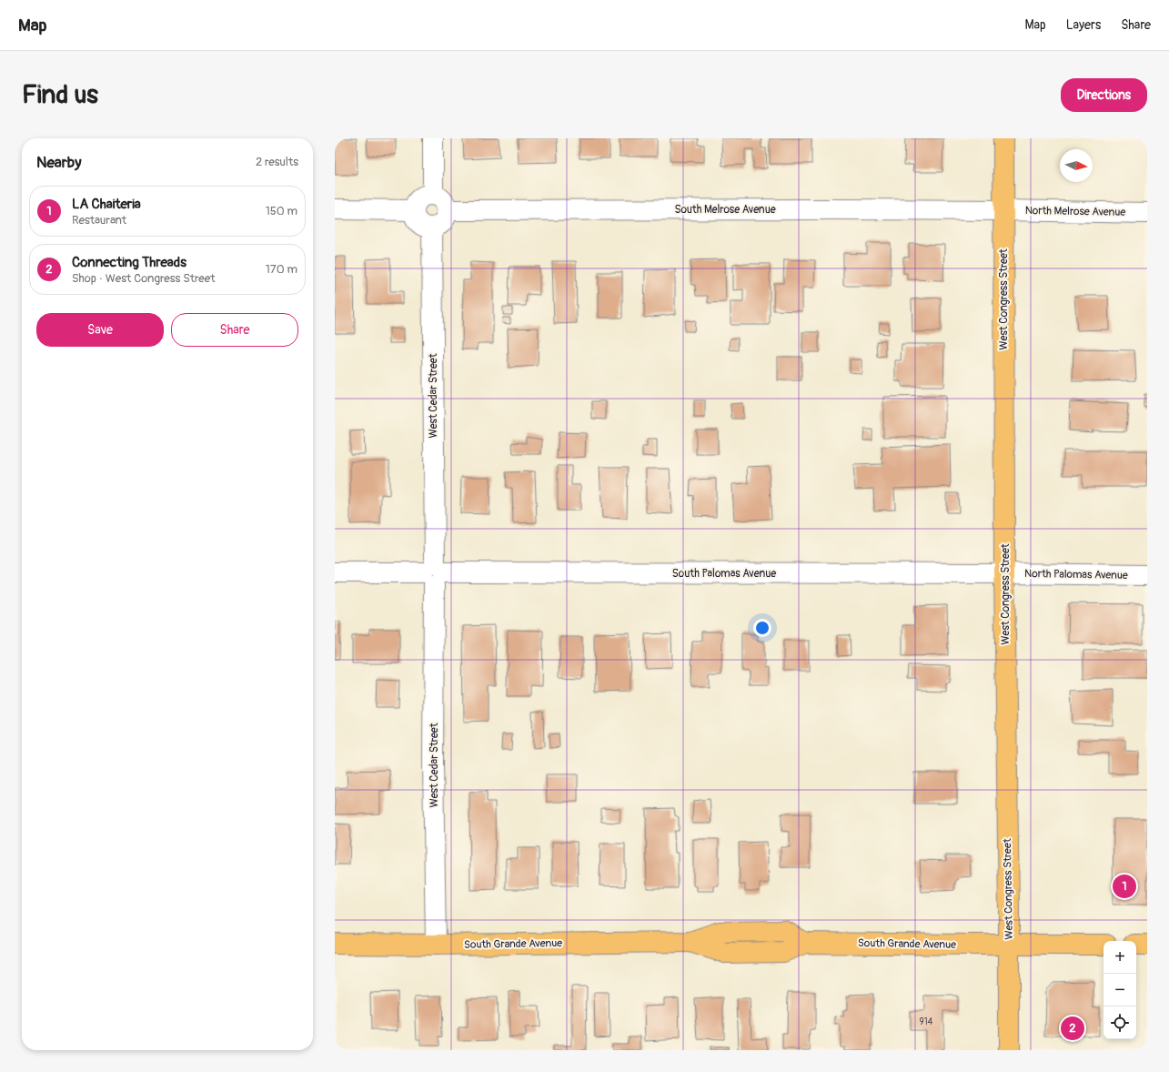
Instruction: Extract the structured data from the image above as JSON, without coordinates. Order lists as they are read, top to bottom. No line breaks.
{"streets":{"main road":["West Congress Street","South Grande Avenue"],"street":["South Melrose Avenue","North Melrose Avenue","West Cedar Street","South Palomas Avenue","North Palomas Avenue"]},"crossings":[["South Melrose Avenue","North Melrose Avenue"],["South Melrose Avenue","West Congress Street"],["South Melrose Avenue","West Cedar Street"],["North Melrose Avenue","West Congress Street"],["West Congress Street","South Palomas Avenue"],["West Congress Street","North Palomas Avenue"],["West Congress Street","South Grande Avenue"],["West Cedar Street","South Palomas Avenue"],["West Cedar Street","South Grande Avenue"],["South Palomas Avenue","North Palomas Avenue"]],"house_numbers":["914"],"north":"right","page":{"header":"Map","nav":["Map","Layers","Share"],"buttons":["Directions",["Save","Share"]],"title":"Find us","heading":["Nearby","2 results"],"list":[{"mark":"1","name":"LA Chaiteria","note":"Restaurant","value":"150 m"},{"mark":"2","name":"Connecting Threads","note":"Shop · West Congress Street","value":"170 m"}],"pins":["1","2"],"map_buttons":["+","−"]}}
